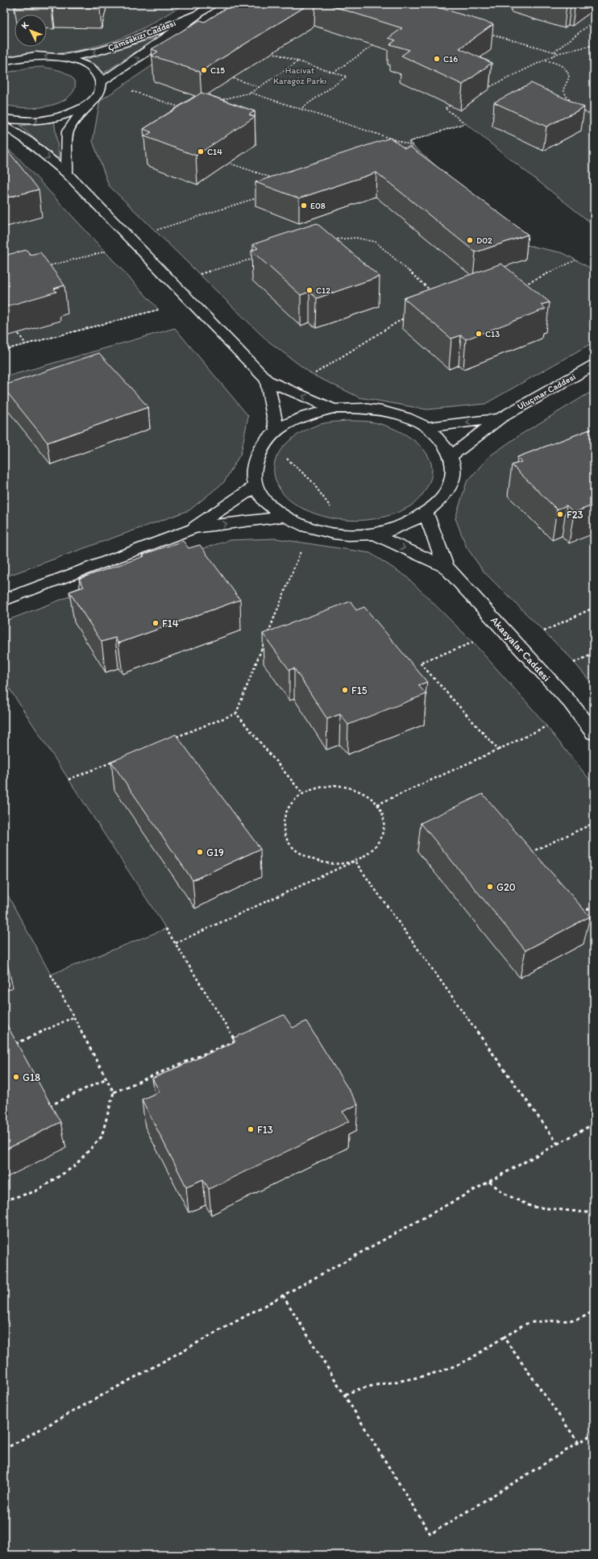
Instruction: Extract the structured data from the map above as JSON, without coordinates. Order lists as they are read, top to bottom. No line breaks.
{"streets":{"main road":["Çamsakızı Caddesi","Uluçınar Caddesi","Akasyalar Caddesi"]},"parks":["Hacivat Karagöz Parkı"],"places":["C16","C15","C14","E08","D02","C12","C13","F23","F14","F15","G19","G20","G18","F13"],"north":"top left"}
